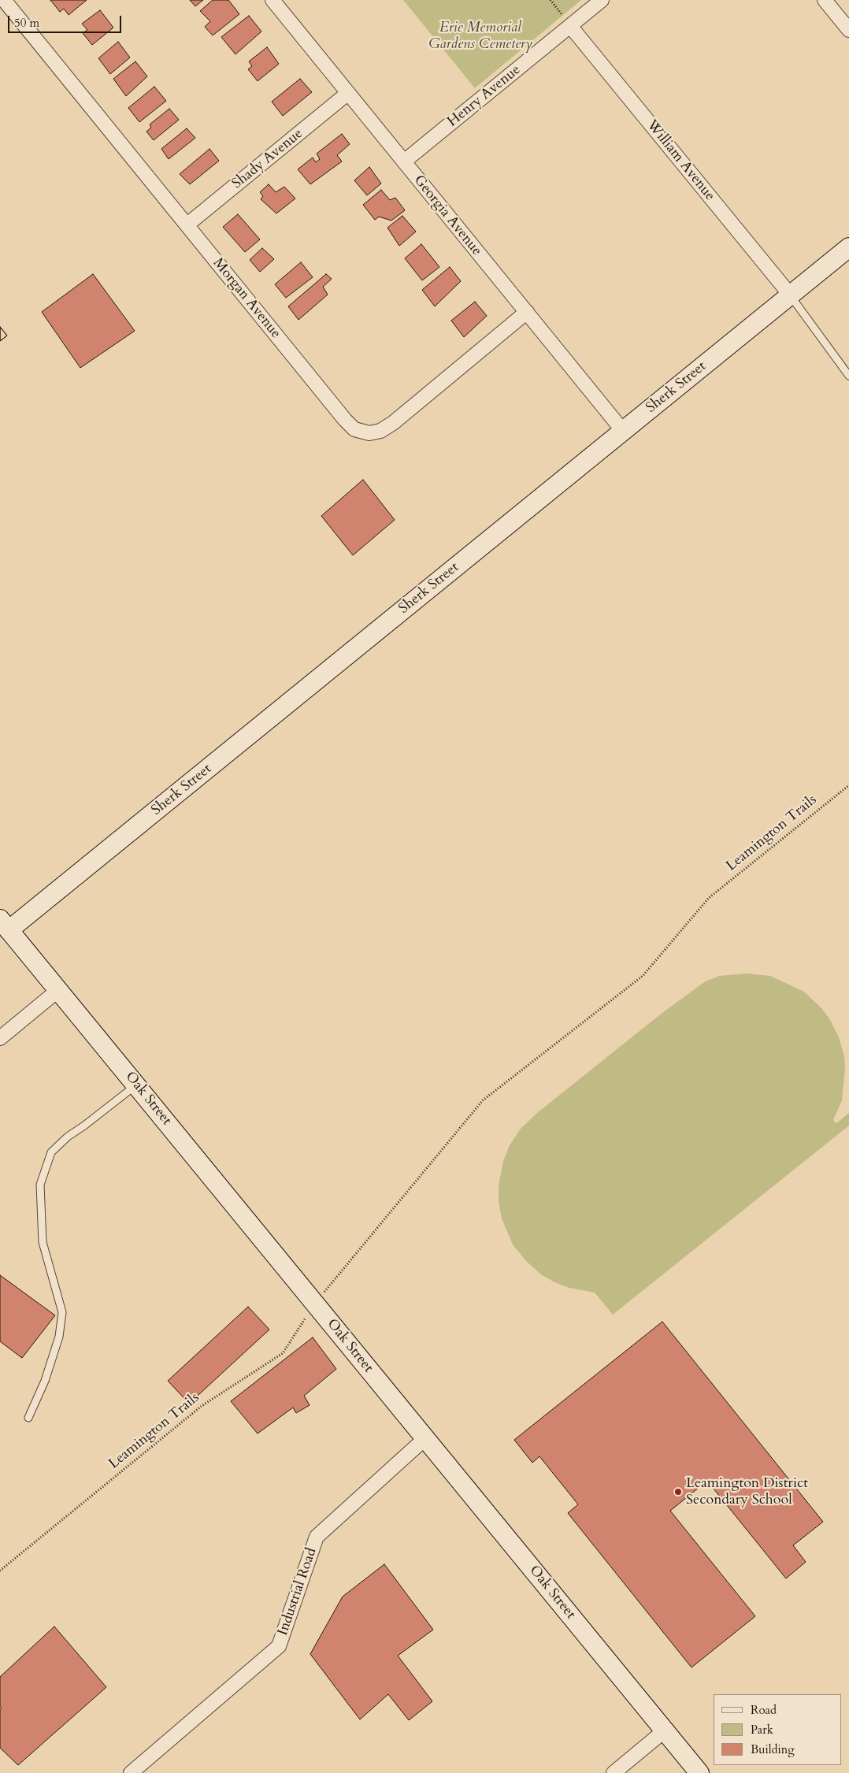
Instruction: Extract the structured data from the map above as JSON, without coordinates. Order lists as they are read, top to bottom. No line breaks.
{"streets":{"main road":["Sherk Street","Oak Street"],"street":["Henry Avenue","Shady Avenue","William Avenue","Georgia Avenue","Morgan Avenue","Industrial Road"],"path":["Leamington Trails"]},"crossings":[["Henry Avenue","William Avenue"],["Henry Avenue","Georgia Avenue"],["Shady Avenue","Georgia Avenue"],["Shady Avenue","Morgan Avenue"],["William Avenue","Sherk Street"],["Georgia Avenue","Morgan Avenue"],["Georgia Avenue","Sherk Street"],["Sherk Street","Oak Street"],["Leamington Trails","Oak Street"],["Oak Street","Industrial Road"]],"parks":["Erie Memorial Gardens Cemetery"],"places":["Leamington District Secondary School"],"legend":["Road","Park","Building"],"scale_bar":"50 m"}
